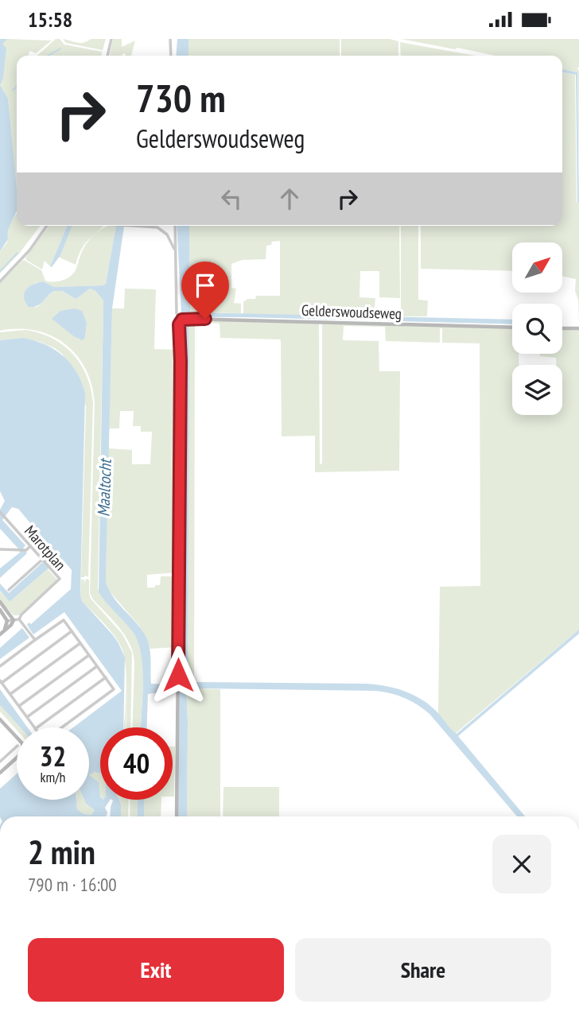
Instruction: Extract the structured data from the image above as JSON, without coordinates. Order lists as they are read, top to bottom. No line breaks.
{"streets":{"street":["Gelderswoudseweg","Marotplan"]},"water":["Maaltocht"],"north":"top right","page":{"status":"15:58","turn":["730 m","Gelderswoudseweg"],"speed":"32 km/h","limit":"40","heading":["2 min","790 m · 16:00"],"buttons":["Exit","Share"]}}
